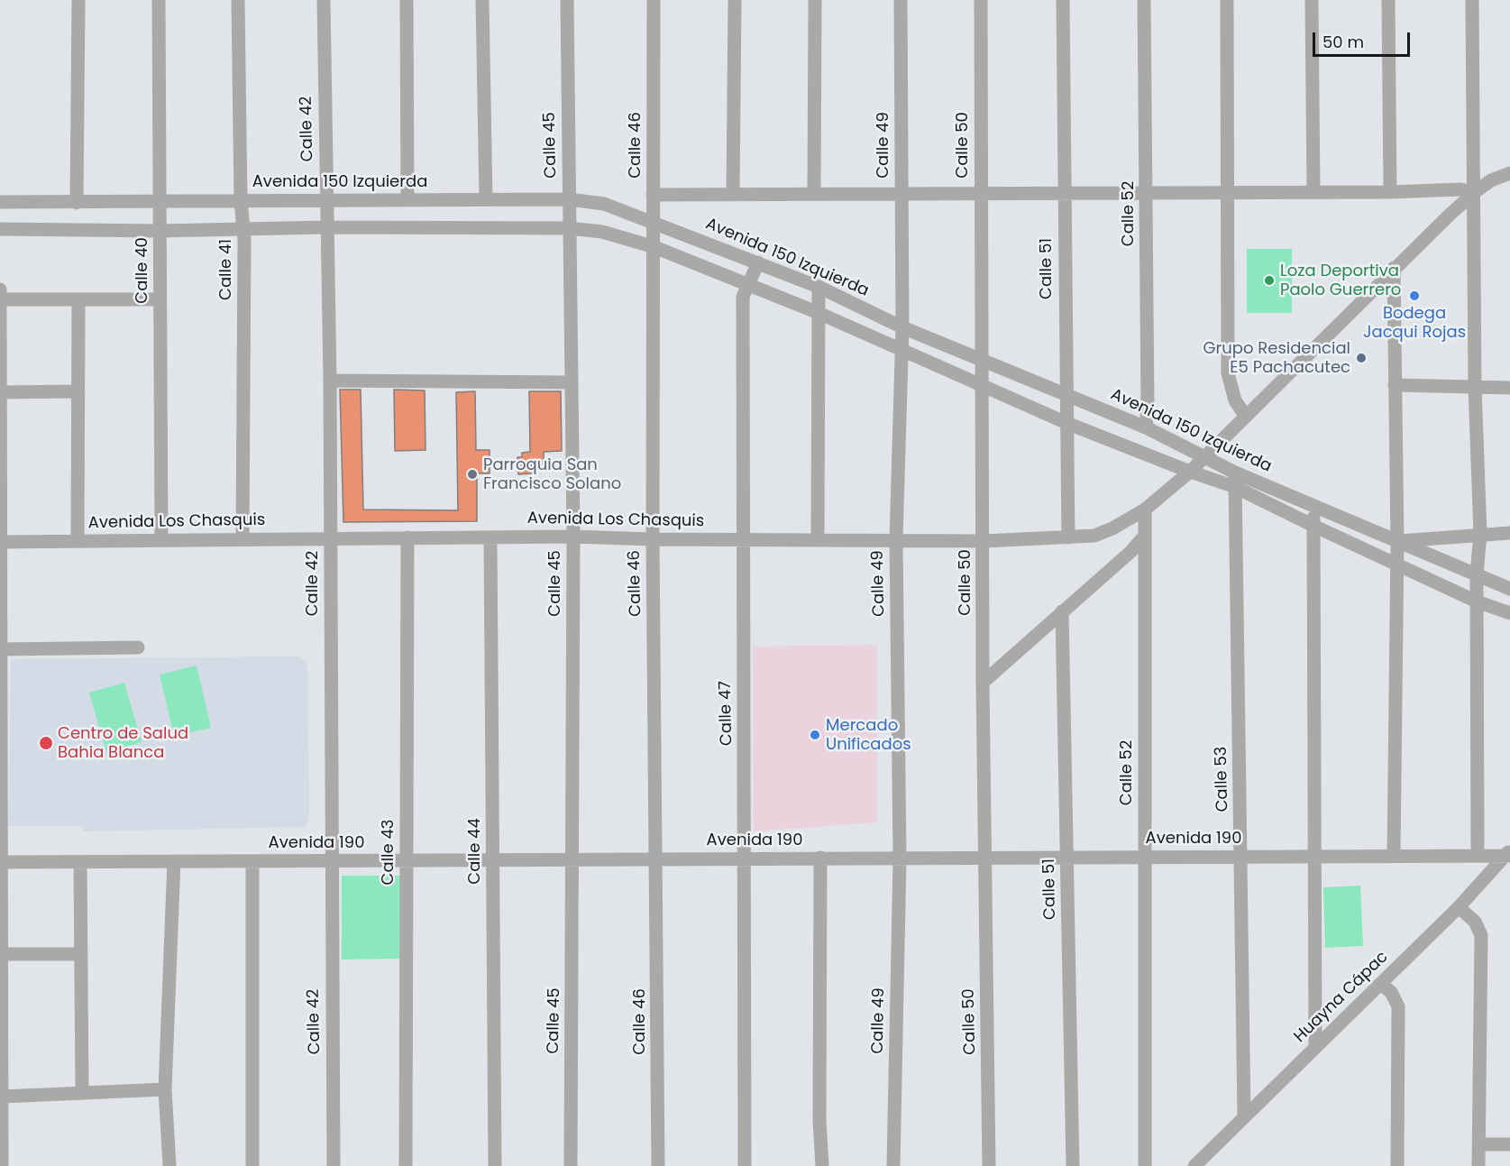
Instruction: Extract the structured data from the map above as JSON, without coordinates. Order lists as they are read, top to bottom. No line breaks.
{"streets":{"street":["Calle 42","Calle 45","Calle 46","Calle 49","Calle 50","Avenida 150 Izquierda","Calle 52","Calle 51","Calle 41","Calle 40","Avenida Los Chasquis","Calle 47","Calle 53","Avenida 190","Calle 44","Calle 43","Huayna Cápac"]},"crossings":[["Calle 42","Avenida 150 Izquierda"],["Calle 42","Avenida Los Chasquis"],["Calle 42","Avenida 190"],["Calle 45","Avenida 150 Izquierda"],["Calle 45","Avenida Los Chasquis"],["Calle 45","Avenida 190"],["Calle 46","Avenida 150 Izquierda"],["Calle 46","Avenida Los Chasquis"],["Calle 46","Avenida 190"],["Calle 49","Avenida 150 Izquierda"],["Calle 49","Avenida Los Chasquis"],["Calle 49","Avenida 190"],["Calle 50","Avenida 150 Izquierda"],["Calle 50","Avenida Los Chasquis"],["Calle 50","Avenida 190"],["Avenida 150 Izquierda","Calle 52"],["Avenida 150 Izquierda","Calle 51"],["Avenida 150 Izquierda","Calle 41"],["Avenida 150 Izquierda","Calle 40"],["Avenida 150 Izquierda","Avenida Los Chasquis"],["Avenida 150 Izquierda","Calle 47"],["Avenida 150 Izquierda","Calle 53"],["Calle 52","Avenida Los Chasquis"],["Calle 52","Avenida 190"],["Calle 51","Avenida Los Chasquis"],["Calle 51","Avenida 190"],["Calle 41","Avenida Los Chasquis"],["Calle 40","Avenida Los Chasquis"],["Avenida Los Chasquis","Calle 47"],["Avenida Los Chasquis","Calle 44"],["Avenida Los Chasquis","Calle 43"],["Calle 47","Avenida 190"],["Calle 53","Avenida 190"],["Calle 53","Huayna Cápac"],["Avenida 190","Calle 44"],["Avenida 190","Calle 43"],["Avenida 190","Huayna Cápac"]],"places":["Loza Deportiva Paolo Guerrero","Bodega Jacqui Rojas","Grupo Residencial E5 Pachacutec","Parroquia San Francisco Solano","Mercado Unificados","Centro de Salud Bahia Blanca"],"scale_bar":"50 m"}
